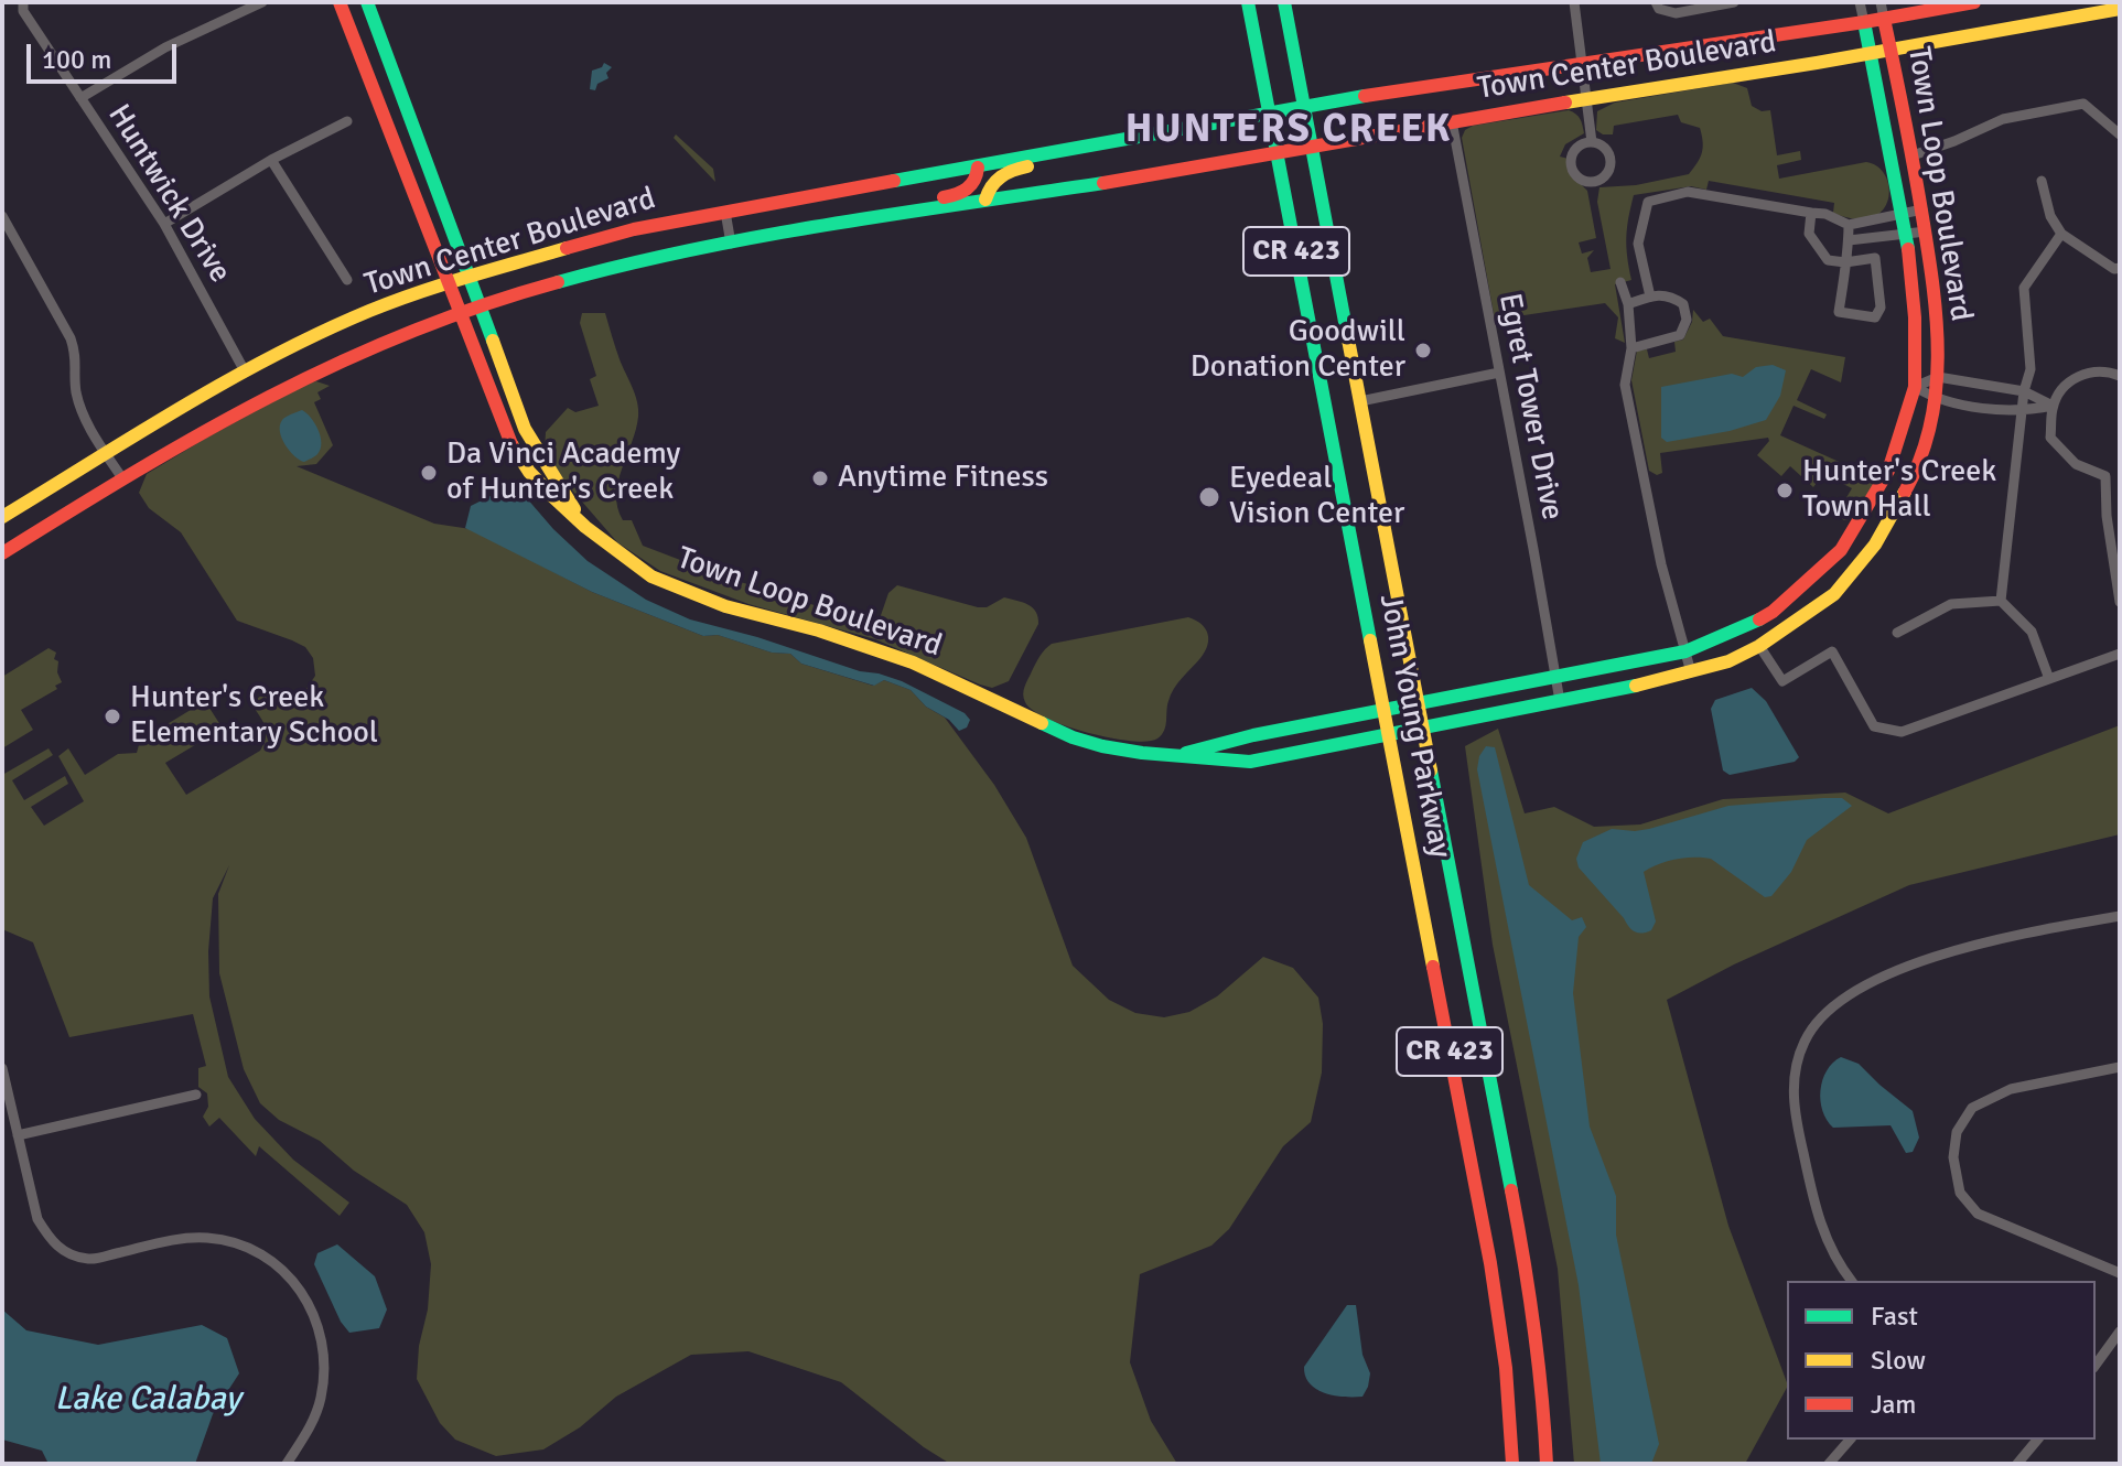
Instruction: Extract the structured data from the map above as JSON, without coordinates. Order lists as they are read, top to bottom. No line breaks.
{"streets":{"main road":["Town Center Boulevard","Town Loop Boulevard","CR 423","John Young Parkway"],"street":["Huntwick Drive","Egret Tower Drive"]},"crossings":[["Town Center Boulevard","Town Loop Boulevard"],["Town Center Boulevard","Huntwick Drive"],["Town Center Boulevard","Egret Tower Drive"],["Town Center Boulevard","John Young Parkway"],["Town Loop Boulevard","Egret Tower Drive"],["Town Loop Boulevard","John Young Parkway"]],"districts":["HUNTERS CREEK"],"water":["Lake Calabay"],"places":["Goodwill Donation Center","Da Vinci Academy of Hunter's Creek","Anytime Fitness","Hunter's Creek Town Hall","Eyedeal Vision Center","Hunter's Creek Elementary School"],"legend":["Fast","Slow","Jam"],"scale_bar":"100 m"}
